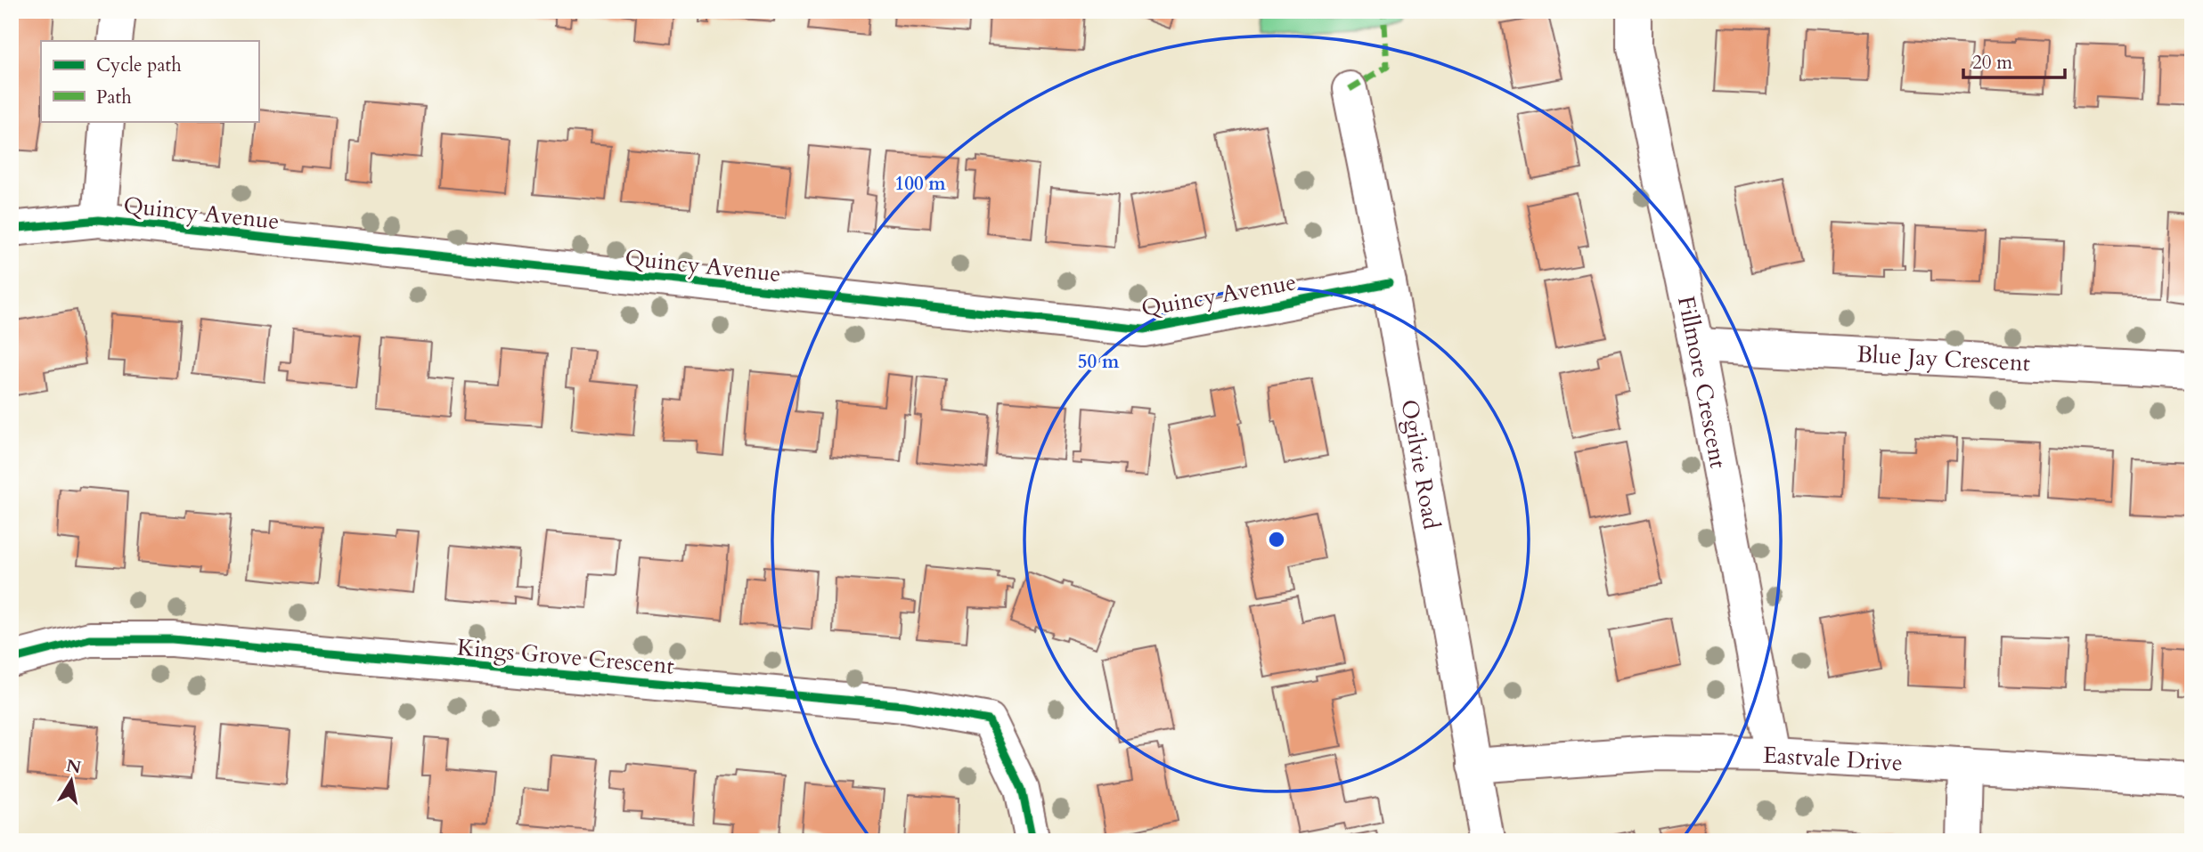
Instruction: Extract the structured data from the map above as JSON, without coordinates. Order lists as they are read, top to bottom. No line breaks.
{"streets":{"street":["Quincy Avenue","Blue Jay Crescent","Fillmore Crescent","Ogilvie Road","Kings Grove Crescent","Eastvale Drive"]},"crossings":[["Quincy Avenue","Ogilvie Road"],["Blue Jay Crescent","Fillmore Crescent"],["Fillmore Crescent","Eastvale Drive"],["Ogilvie Road","Eastvale Drive"]],"legend":["Cycle path","Path"],"scale_bar":"20 m","north":"top","rings":["100 m","50 m"]}
